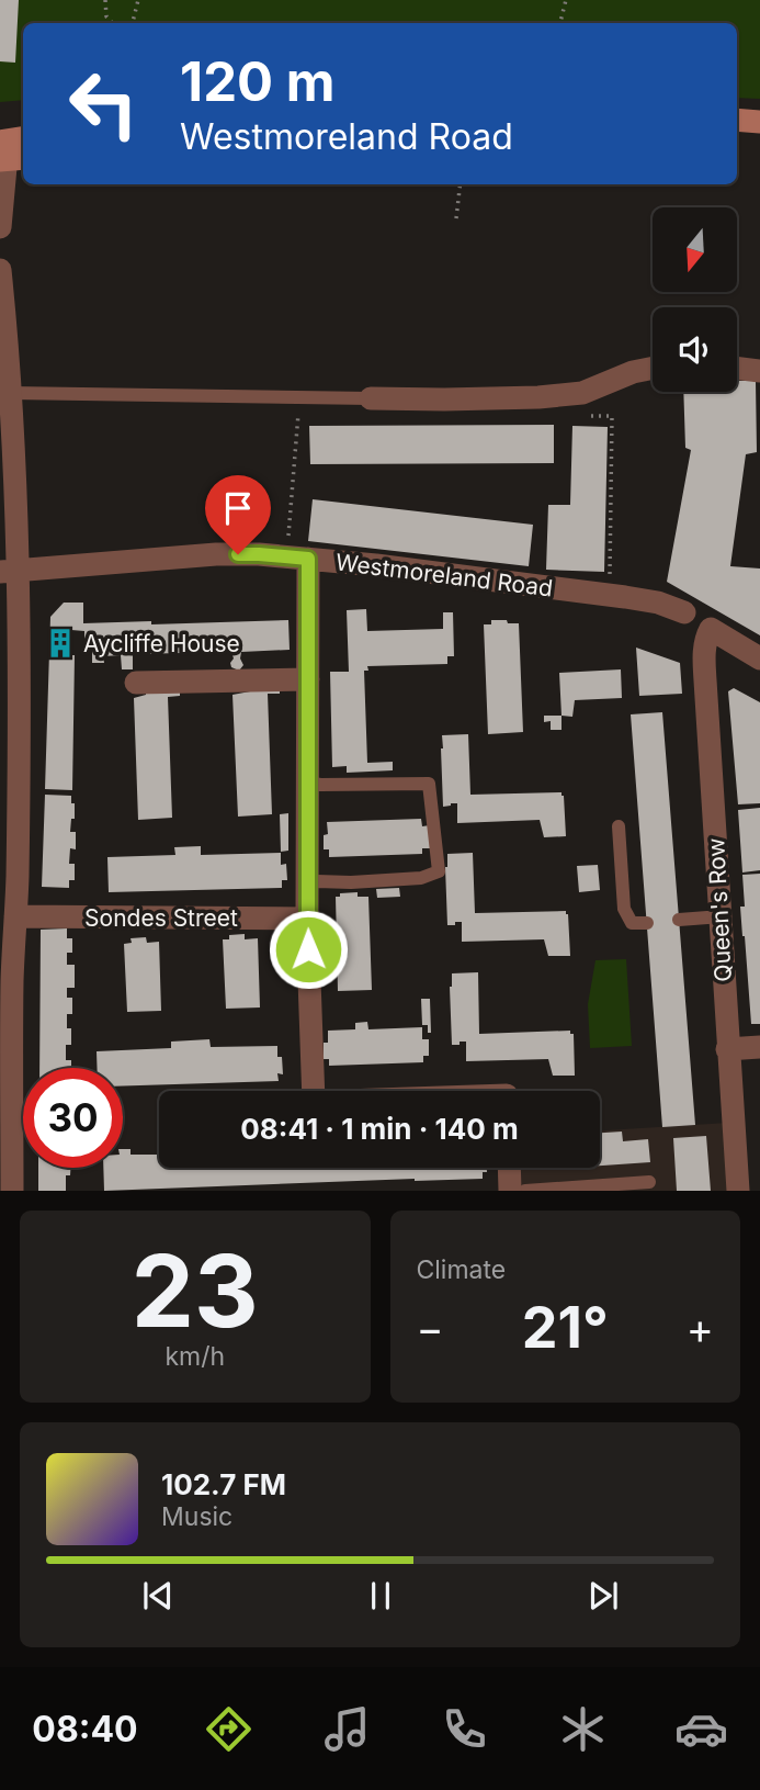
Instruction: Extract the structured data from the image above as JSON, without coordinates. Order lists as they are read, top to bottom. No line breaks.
{"streets":{"street":["Westmoreland Road","Queen's Row","Sondes Street"]},"places":{"building":["Aycliffe House"]},"north":"bottom","page":{"turn":["120 m","Westmoreland Road"],"limit":"30","trip":"08:41 · 1 min · 140 m","tile":[["23","km/h"],"Climate"],"heat":["−","21°","+"],"song":["102.7 FM","Music"],"tabs":"08:40"}}
